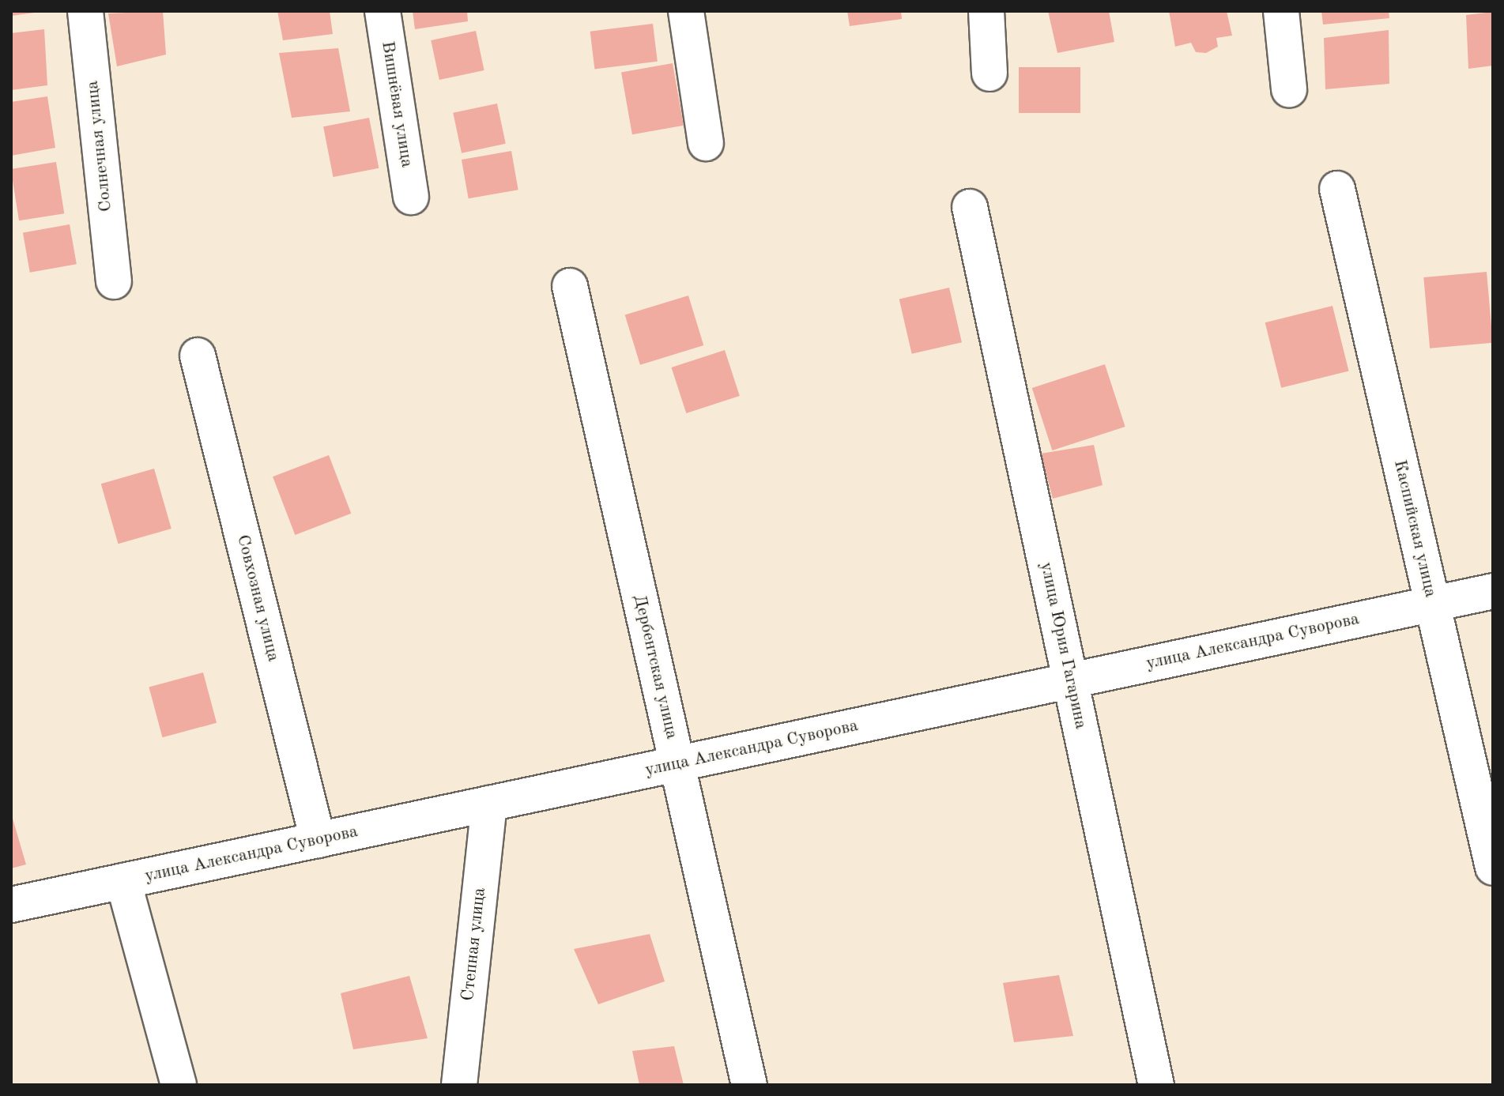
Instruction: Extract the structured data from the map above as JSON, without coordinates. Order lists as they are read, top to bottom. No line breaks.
{"streets":{"street":["Вишнёвая улица","Солнечная улица","Каспийская улица","Совхозная улица","улица Александра Суворова","улица Юрия Гагарина","Дербентская улица","Степная улица"]},"crossings":[["Каспийская улица","улица Александра Суворова"],["Совхозная улица","улица Александра Суворова"],["улица Александра Суворова","улица Юрия Гагарина"],["улица Александра Суворова","Дербентская улица"],["улица Александра Суворова","Степная улица"]]}
